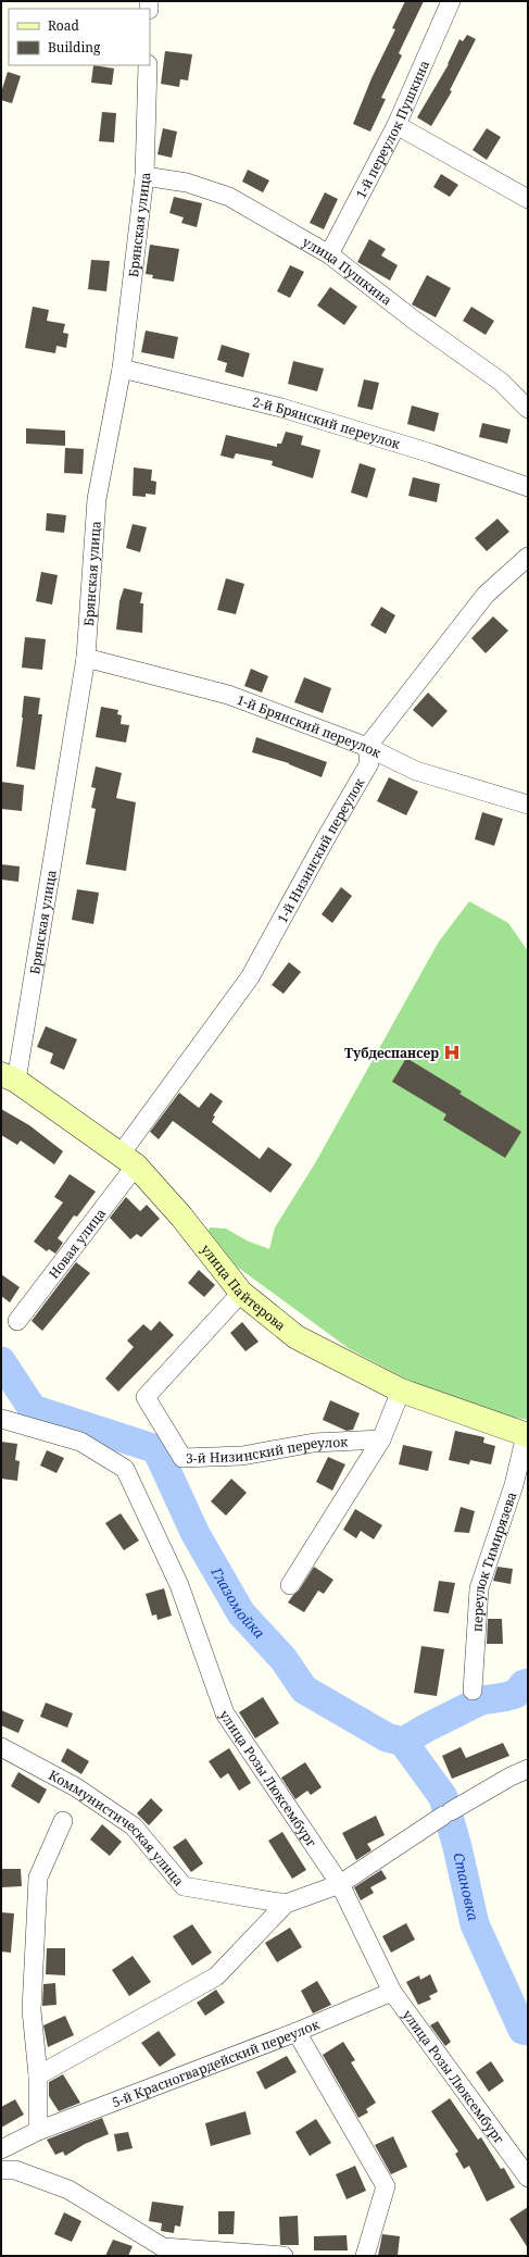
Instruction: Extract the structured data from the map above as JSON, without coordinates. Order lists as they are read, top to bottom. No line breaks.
{"streets":{"main road":["улица Пайтерова"],"street":["1-й переулок Пушкина","Брянская улица","улица Пушкина","2-й Брянский переулок","1-й Брянский переулок","1-й Низинский переулок","Новая улица","3-й Низинский переулок","переулок Тимирязева","улица Розы Люксембург","Коммунистическая улица","5-й Красногвардейский переулок"]},"crossings":[["1-й переулок Пушкина","улица Пушкина"],["Брянская улица","улица Пушкина"],["Брянская улица","2-й Брянский переулок"],["Брянская улица","1-й Брянский переулок"],["Брянская улица","улица Пайтерова"],["1-й Брянский переулок","1-й Низинский переулок"],["1-й Низинский переулок","Новая улица"],["1-й Низинский переулок","улица Пайтерова"],["Новая улица","улица Пайтерова"],["улица Пайтерова","3-й Низинский переулок"],["улица Пайтерова","переулок Тимирязева"],["улица Розы Люксембург","Коммунистическая улица"],["улица Розы Люксембург","5-й Красногвардейский переулок"]],"water":["Глазомойка","Становка"],"places":{"hospital":["Тубдеспансер"]},"legend":["Road","Building"]}
